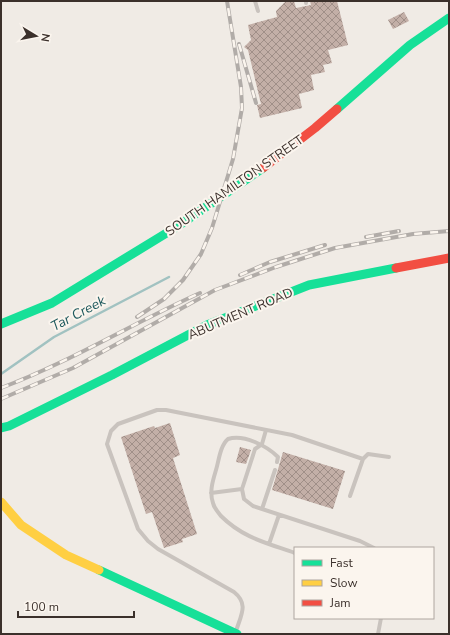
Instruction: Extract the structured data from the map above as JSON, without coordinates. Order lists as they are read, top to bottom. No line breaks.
{"streets":{"street":["SOUTH HAMILTON STREET","ABUTMENT ROAD"]},"water":["Tar Creek"],"legend":["Fast","Slow","Jam"],"scale_bar":"100 m","north":"right"}
